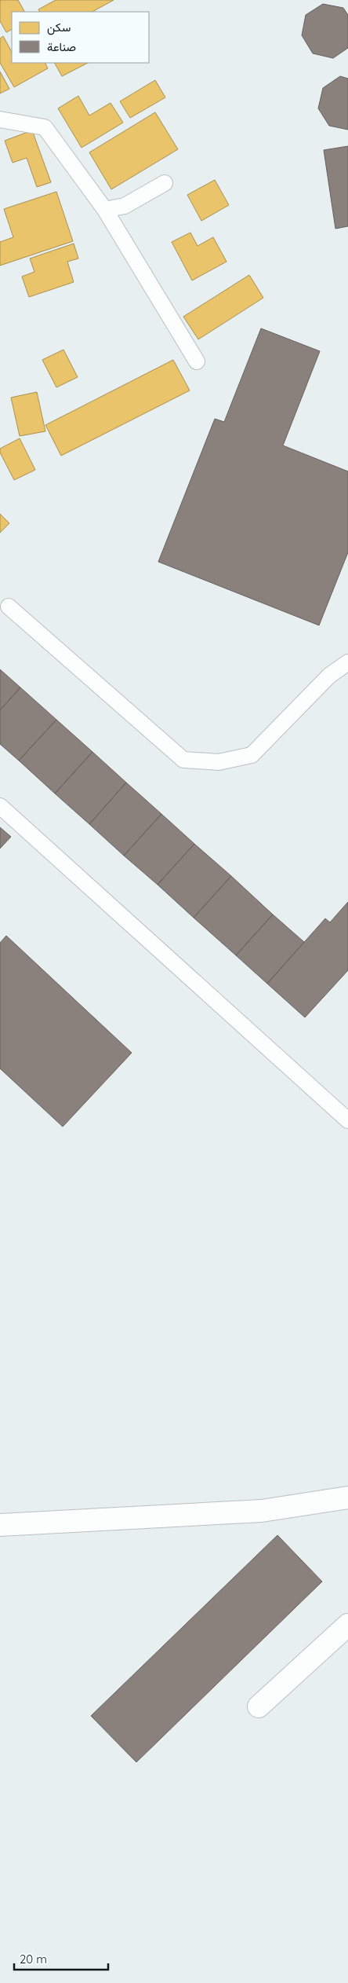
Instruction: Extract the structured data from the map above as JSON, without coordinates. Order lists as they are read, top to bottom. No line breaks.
{"legend":["سكن","صناعة"],"scale_bar":"20 m"}
